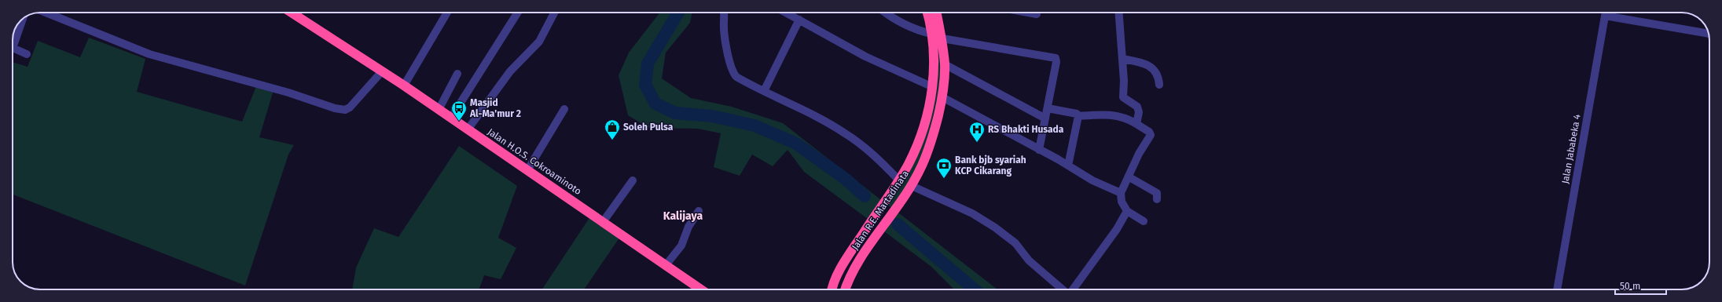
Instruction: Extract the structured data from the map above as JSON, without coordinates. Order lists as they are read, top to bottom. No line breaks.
{"streets":{"highway":["Jalan H.O.S. Cokroaminoto","Jalan R.E. Martadinata"],"street":["Jalan Jababeka 4"]},"districts":["Kalijaya"],"places":{"bus stop":["Masjid Al-Ma'mur 2"],"shop":["Soleh Pulsa"],"hospital":["RS Bhakti Husada"],"bank":["Bank bjb syariah KCP Cikarang"]},"scale_bar":"50 m"}
